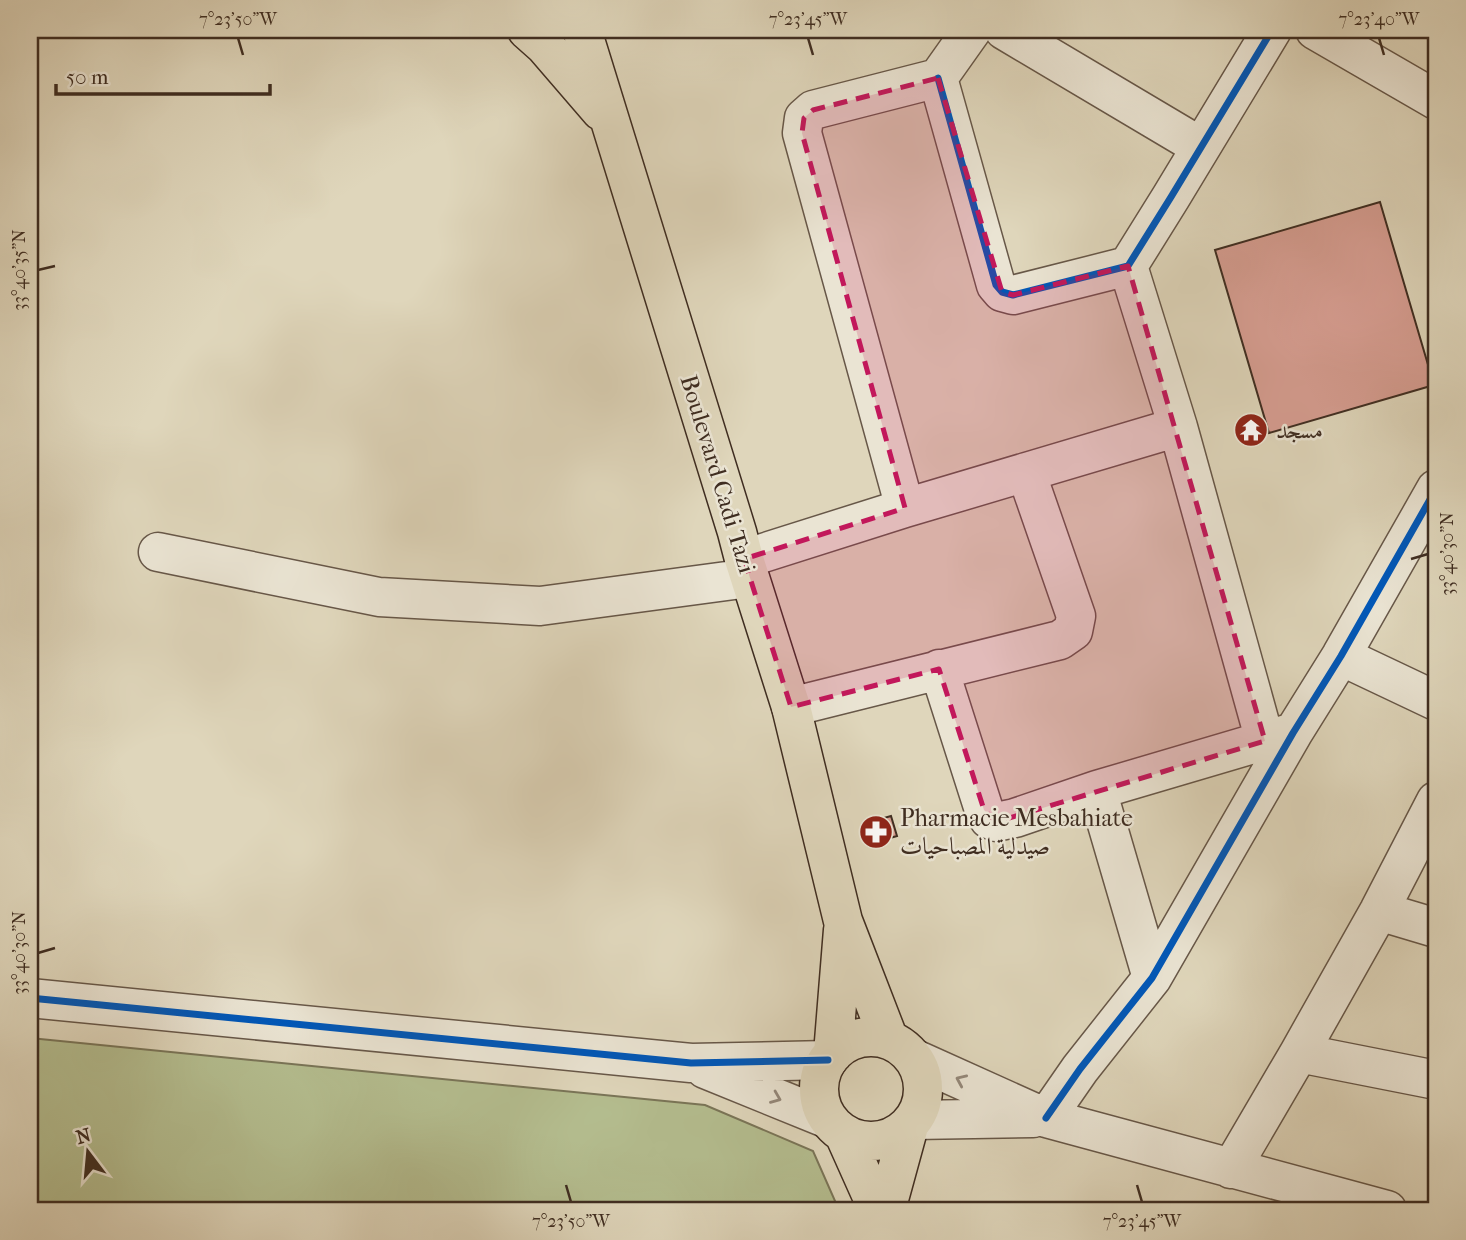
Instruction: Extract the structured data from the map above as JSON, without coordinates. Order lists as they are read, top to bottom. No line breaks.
{"streets":{"main road":["Boulevard Cadi Tazi"]},"places":{"temple":["مسجد"],"pharmacy":["Pharmacie Mesbahiate صيدلية المصباحيات"]},"scale_bar":"50 m","north":"top","coordinates":["7°23'50\"W","7°23'45\"W","7°23'40\"W","33°40'35\"N","33°40'30\"N"]}
